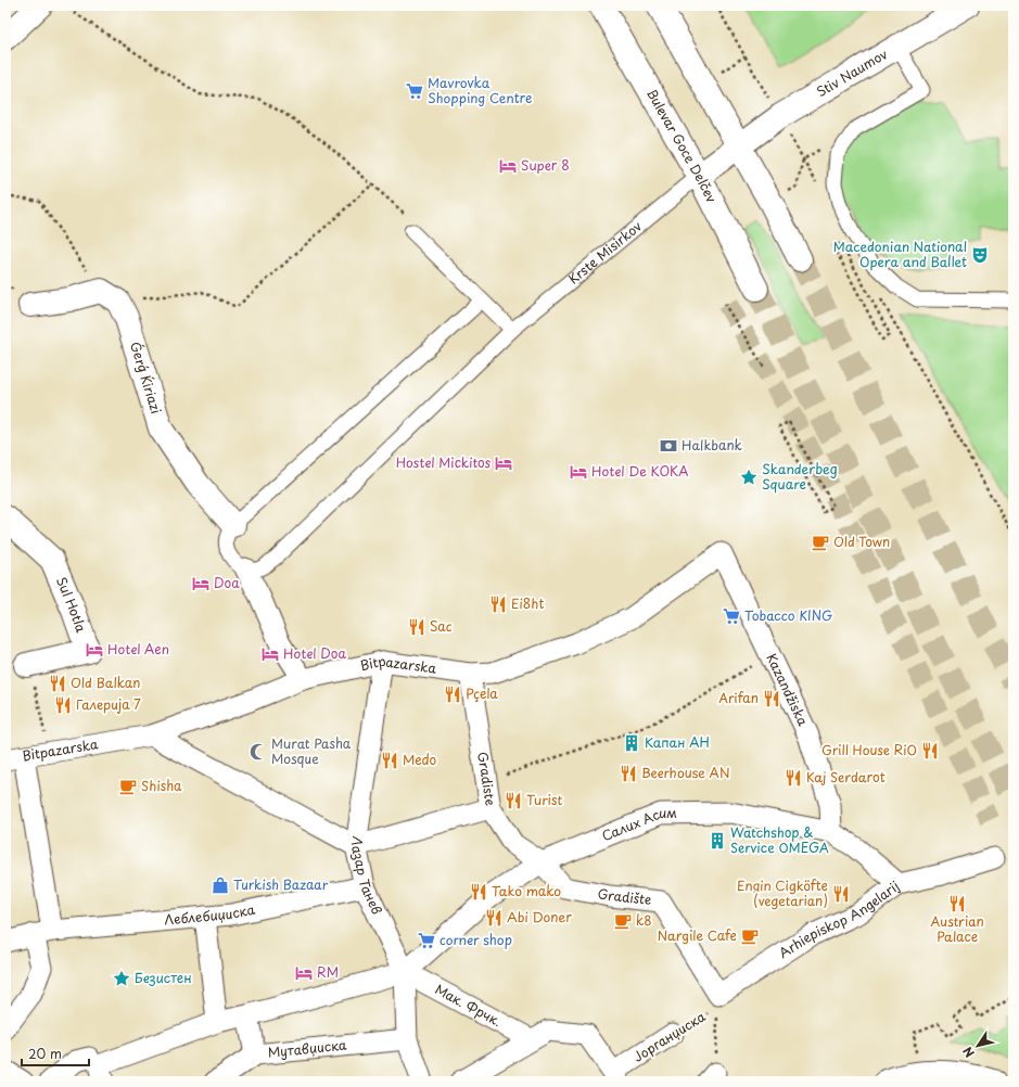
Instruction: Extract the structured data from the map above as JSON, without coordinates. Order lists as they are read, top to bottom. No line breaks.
{"streets":{"street":["Stiv Naumov","Bulevar Goce Delčev","Ǵerǵ Ḱiriazi","Sul Hotla","Bitpazarska","Kazandžiska","Gradiste","Салих Асим","Лазар Танев","Gradište","Леблебиџиска","Arhiepiskop Angelarij","Мак. Фрчк.","Јорганџиска","Мутавџиска"],"lane":["Krste Misirkov"]},"crossings":[["Stiv Naumov","Bulevar Goce Delčev"],["Stiv Naumov","Krste Misirkov"],["Bulevar Goce Delčev","Krste Misirkov"],["Bitpazarska","Kazandžiska"],["Bitpazarska","Gradiste"],["Bitpazarska","Лазар Танев"],["Kazandžiska","Салих Асим"],["Gradiste","Салих Асим"],["Gradiste","Gradište"],["Салих Асим","Лазар Танев"],["Салих Асим","Gradište"],["Салих Асим","Arhiepiskop Angelarij"],["Салих Асим","Мак. Фрчк."],["Лазар Танев","Леблебиџиска"],["Лазар Танев","Мак. Фрчк."],["Лазар Танев","Мутавџиска"],["Gradište","Arhiepiskop Angelarij"],["Gradište","Јорганџиска"],["Arhiepiskop Angelarij","Јорганџиска"],["Мак. Фрчк.","Јорганџиска"]],"places":{"supermarket":["Mavrovka Shopping Centre","Tobacco KING","corner shop"],"hotel":["Super 8","Hostel Mickitos","Hotel De KOKA","Doa","Hotel Aen","Hotel Doa","RM"],"theatre":["Macedonian National Opera and Ballet"],"bank":["Halkbank"],"place":["Skanderbeg Square","Безистен"],"cafe":["Old Town","Shisha","k8","Nargile Cafe"],"restaurant":["Ei8ht","Sac","Old Balkan","Pçela","Arifan","Галерија 7","Grill House RiO","Medo","Beerhouse AN","Kaj Serdarot","Turist","Tako mako","Engin Cigköfte (vegetarian)","Austrian Palace","Abi Doner"],"building":["Капан АН","Watchshop & Service OMEGA"],"mosque":["Murat Pasha Mosque"],"shop":["Turkish Bazaar"]},"scale_bar":"20 m","north":"bottom left"}
